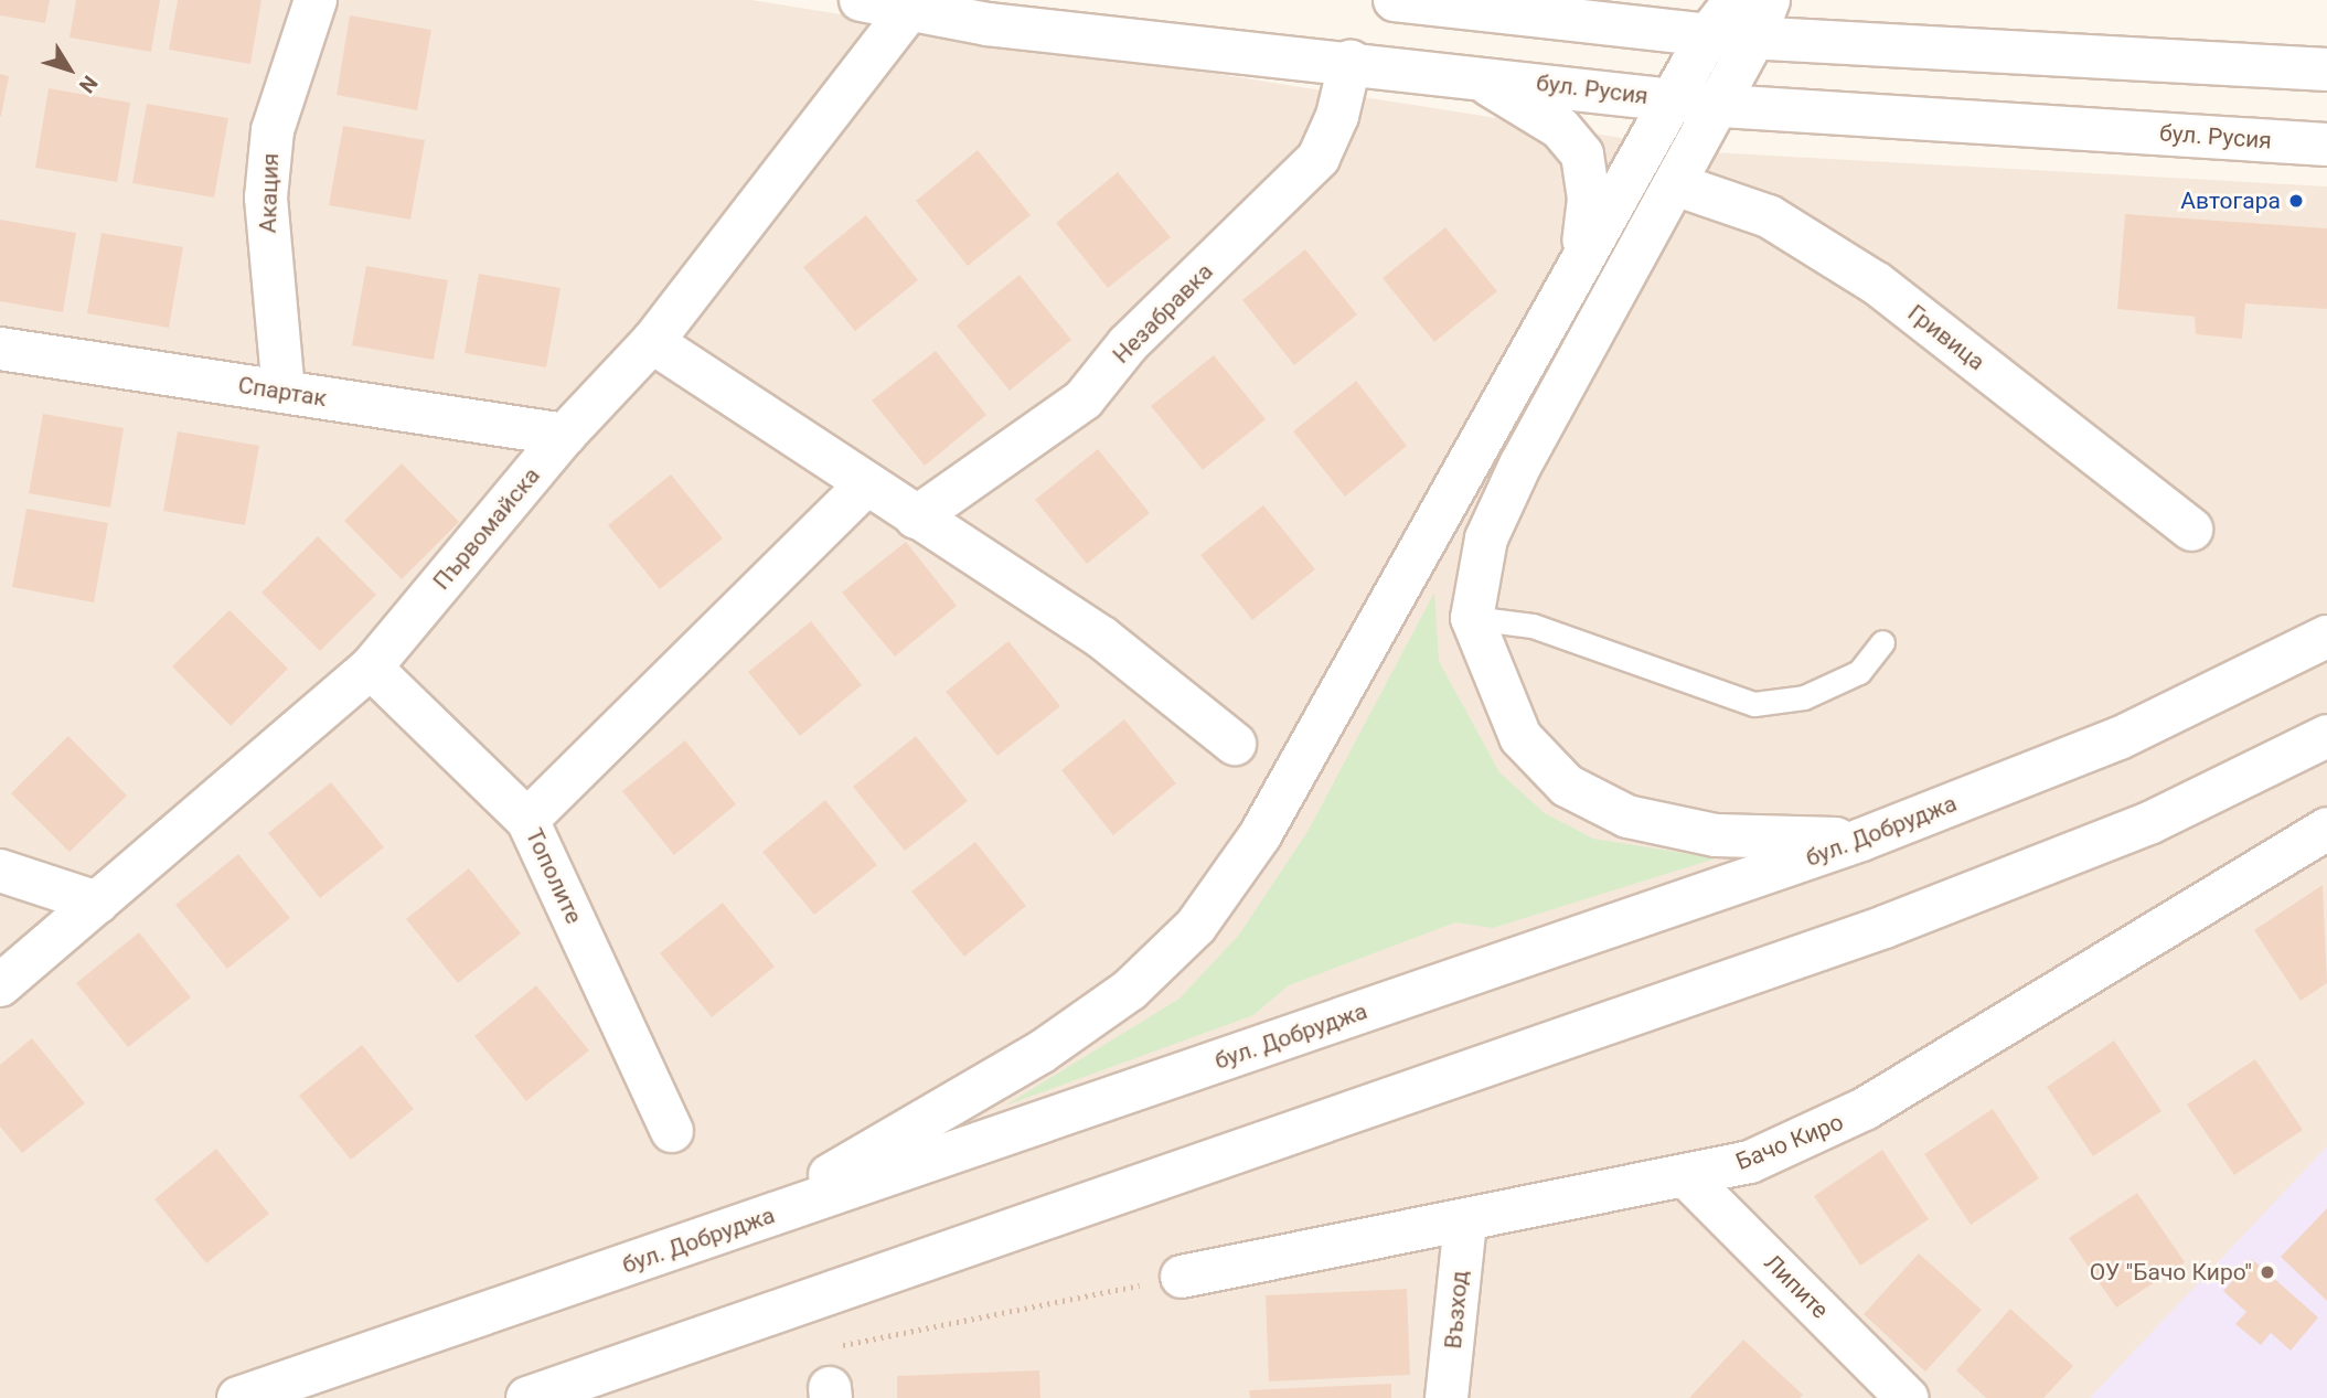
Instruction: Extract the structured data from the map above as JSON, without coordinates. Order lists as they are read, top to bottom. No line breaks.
{"streets":{"main road":["бул. Русия","Акация","Незабравка","Гривица","Спартак","Първомайска","бул. Добруджа","Тополите","Бачо Киро","Липите","Възход"]},"crossings":[["бул. Русия","Незабравка"],["бул. Русия","Първомайска"],["Акация","Спартак"],["Спартак","Първомайска"],["Първомайска","Тополите"],["Бачо Киро","Липите"],["Бачо Киро","Възход"]],"places":["Aвтогара","ОУ \"Бачо Киро\""],"north":"bottom right"}
